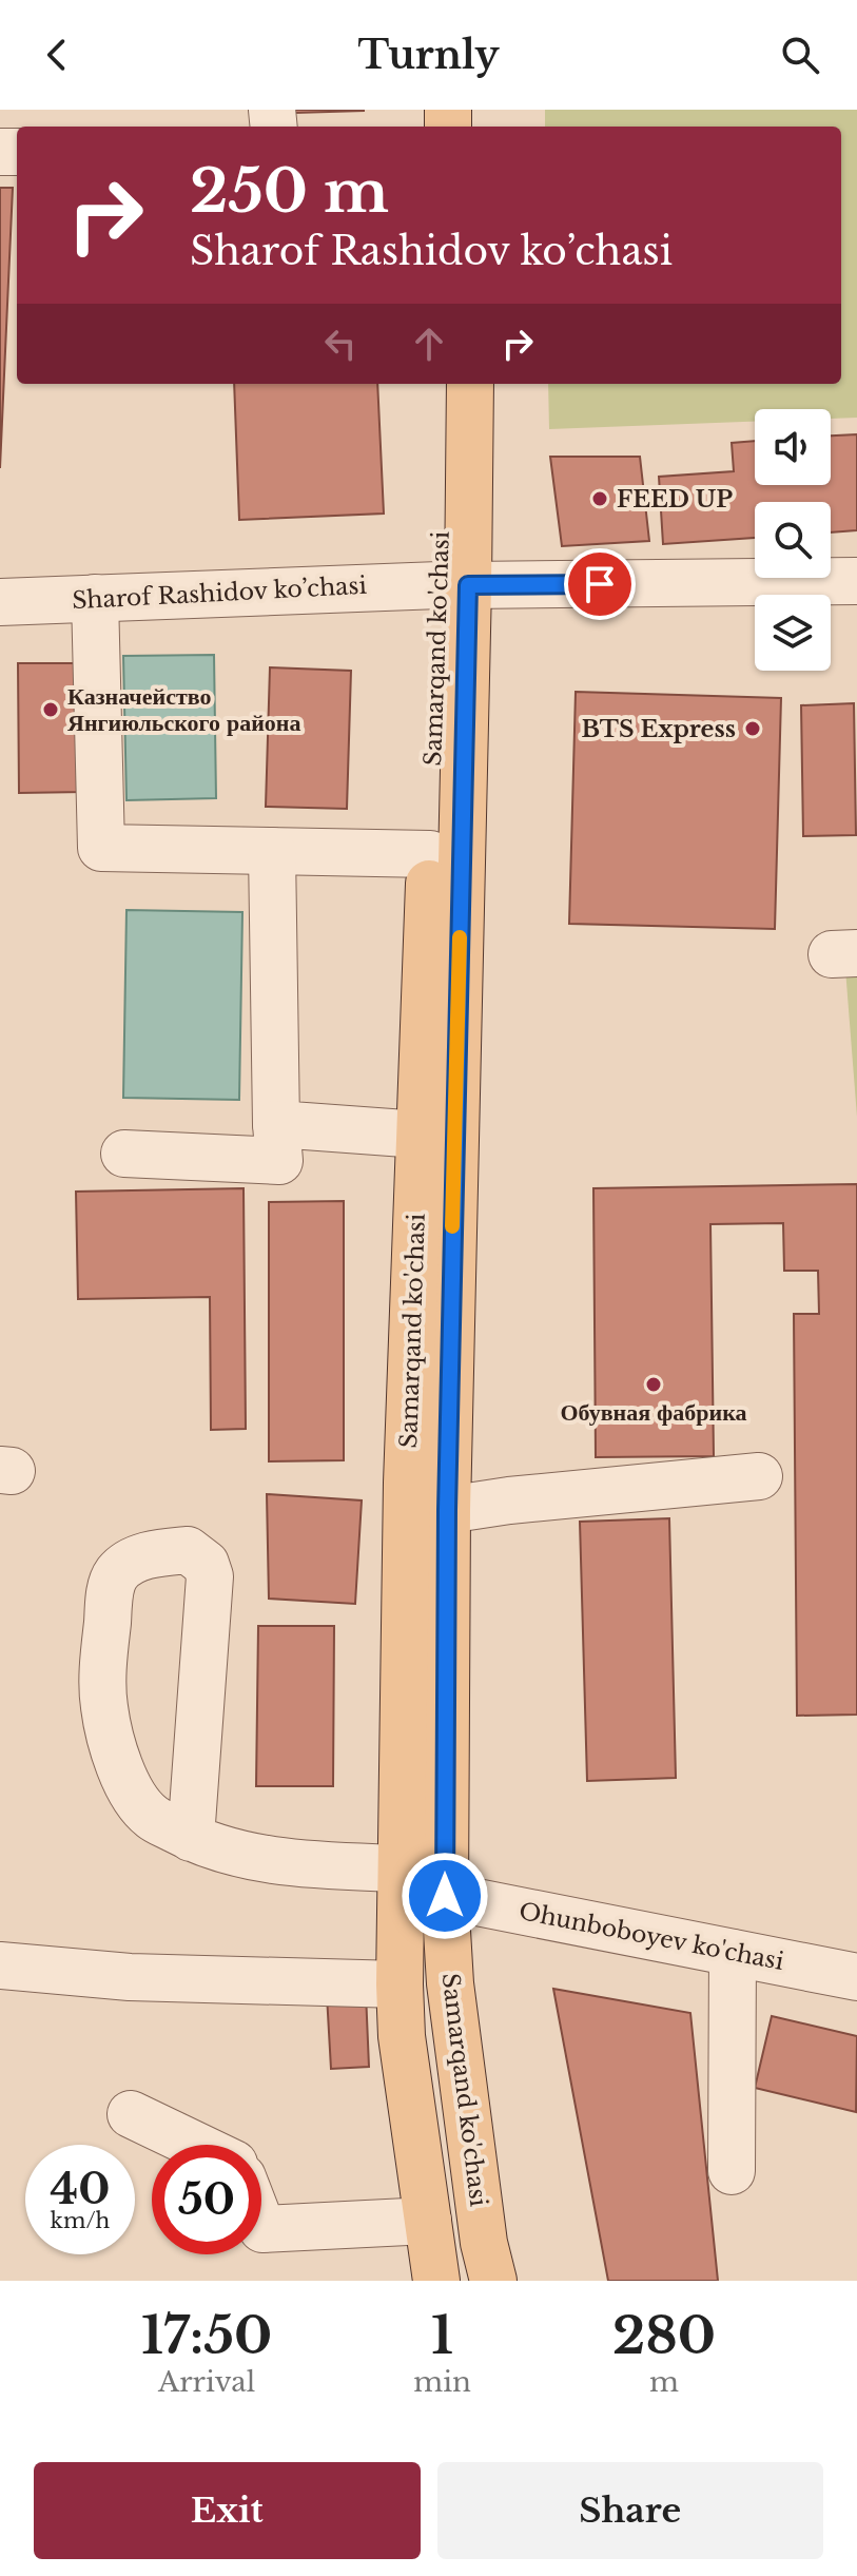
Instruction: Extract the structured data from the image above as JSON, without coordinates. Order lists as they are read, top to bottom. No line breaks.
{"streets":{"main road":["Samarqand ko'chasi"],"street":["Sharof Rashidov ko’chasi","Ohunboboyev ko'chasi"]},"crossings":[["Sharof Rashidov ko’chasi","Samarqand ko'chasi"],["Samarqand ko'chasi","Ohunboboyev ko'chasi"]],"places":["FEED UP","Казначейство Янгиюльского района","BTS Express","Обувная фабрика"],"page":{"header":"Turnly","turn":["250 m","Sharof Rashidov ko’chasi"],"speed":"40 km/h","limit":"50","eta":["17:50","Arrival","1","min","280","m"],"buttons":["Exit","Share"]}}
